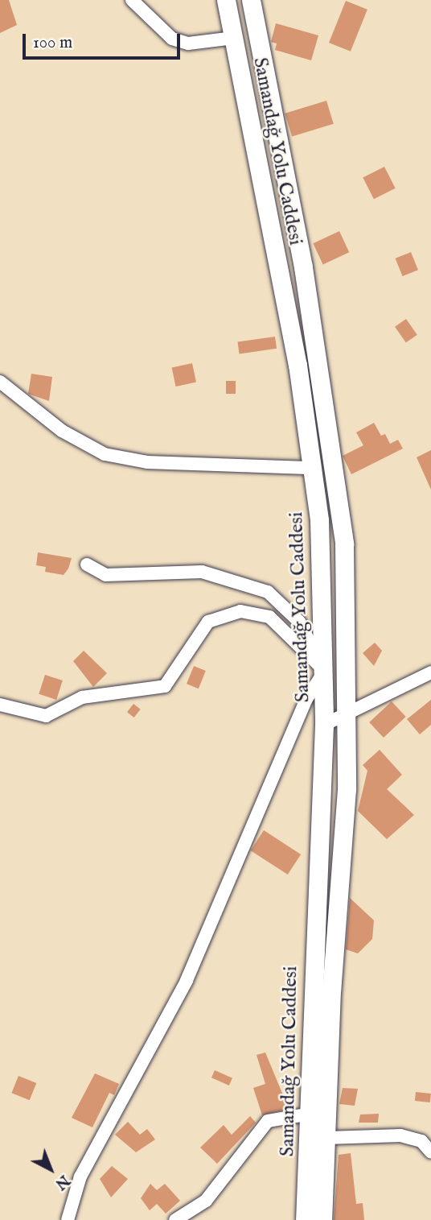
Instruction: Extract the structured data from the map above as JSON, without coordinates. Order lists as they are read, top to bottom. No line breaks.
{"streets":{"highway":["Samandağ Yolu Caddesi"]},"scale_bar":"100 m","north":"bottom right"}
